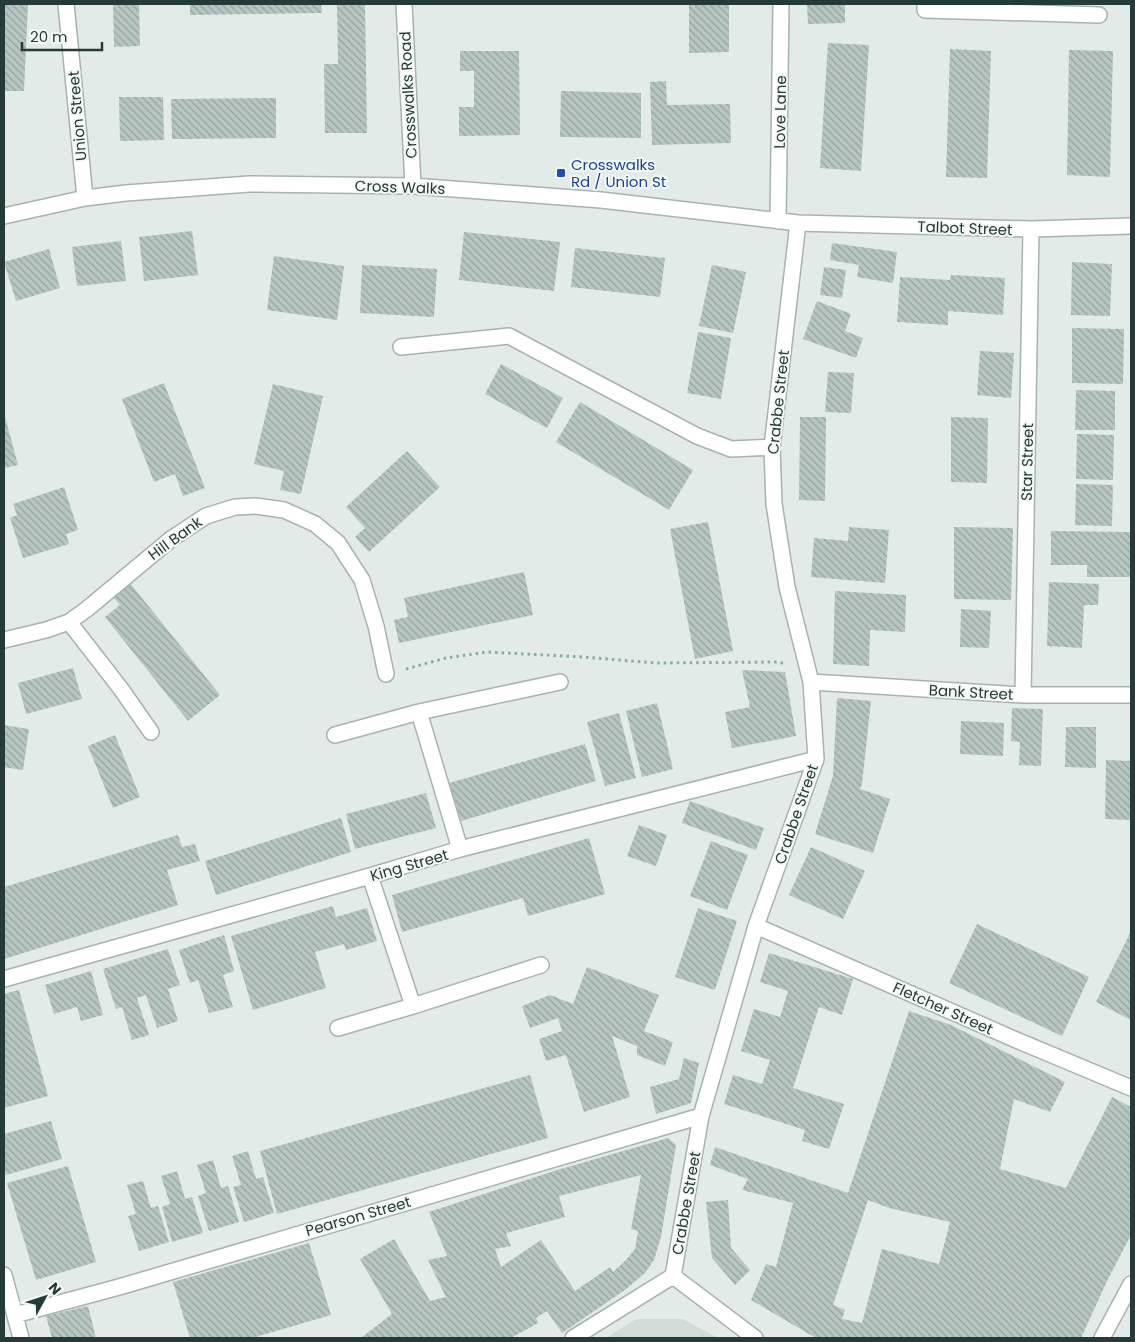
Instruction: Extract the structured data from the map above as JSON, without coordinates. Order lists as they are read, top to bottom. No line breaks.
{"streets":{"street":["Crosswalks Road","Love Lane","Union Street","Cross Walks","Talbot Street","Crabbe Street","Star Street","Hill Bank","Bank Street","King Street","Fletcher Street","Pearson Street"]},"crossings":[["Crosswalks Road","Cross Walks"],["Love Lane","Cross Walks"],["Union Street","Cross Walks"],["Cross Walks","Talbot Street"],["Cross Walks","Crabbe Street"],["Talbot Street","Crabbe Street"],["Talbot Street","Star Street"],["Crabbe Street","Bank Street"],["Crabbe Street","King Street"],["Crabbe Street","Fletcher Street"],["Crabbe Street","Pearson Street"],["Star Street","Bank Street"]],"places":{"transit":["Crosswalks Rd / Union St"]},"scale_bar":"20 m","north":"top right"}
